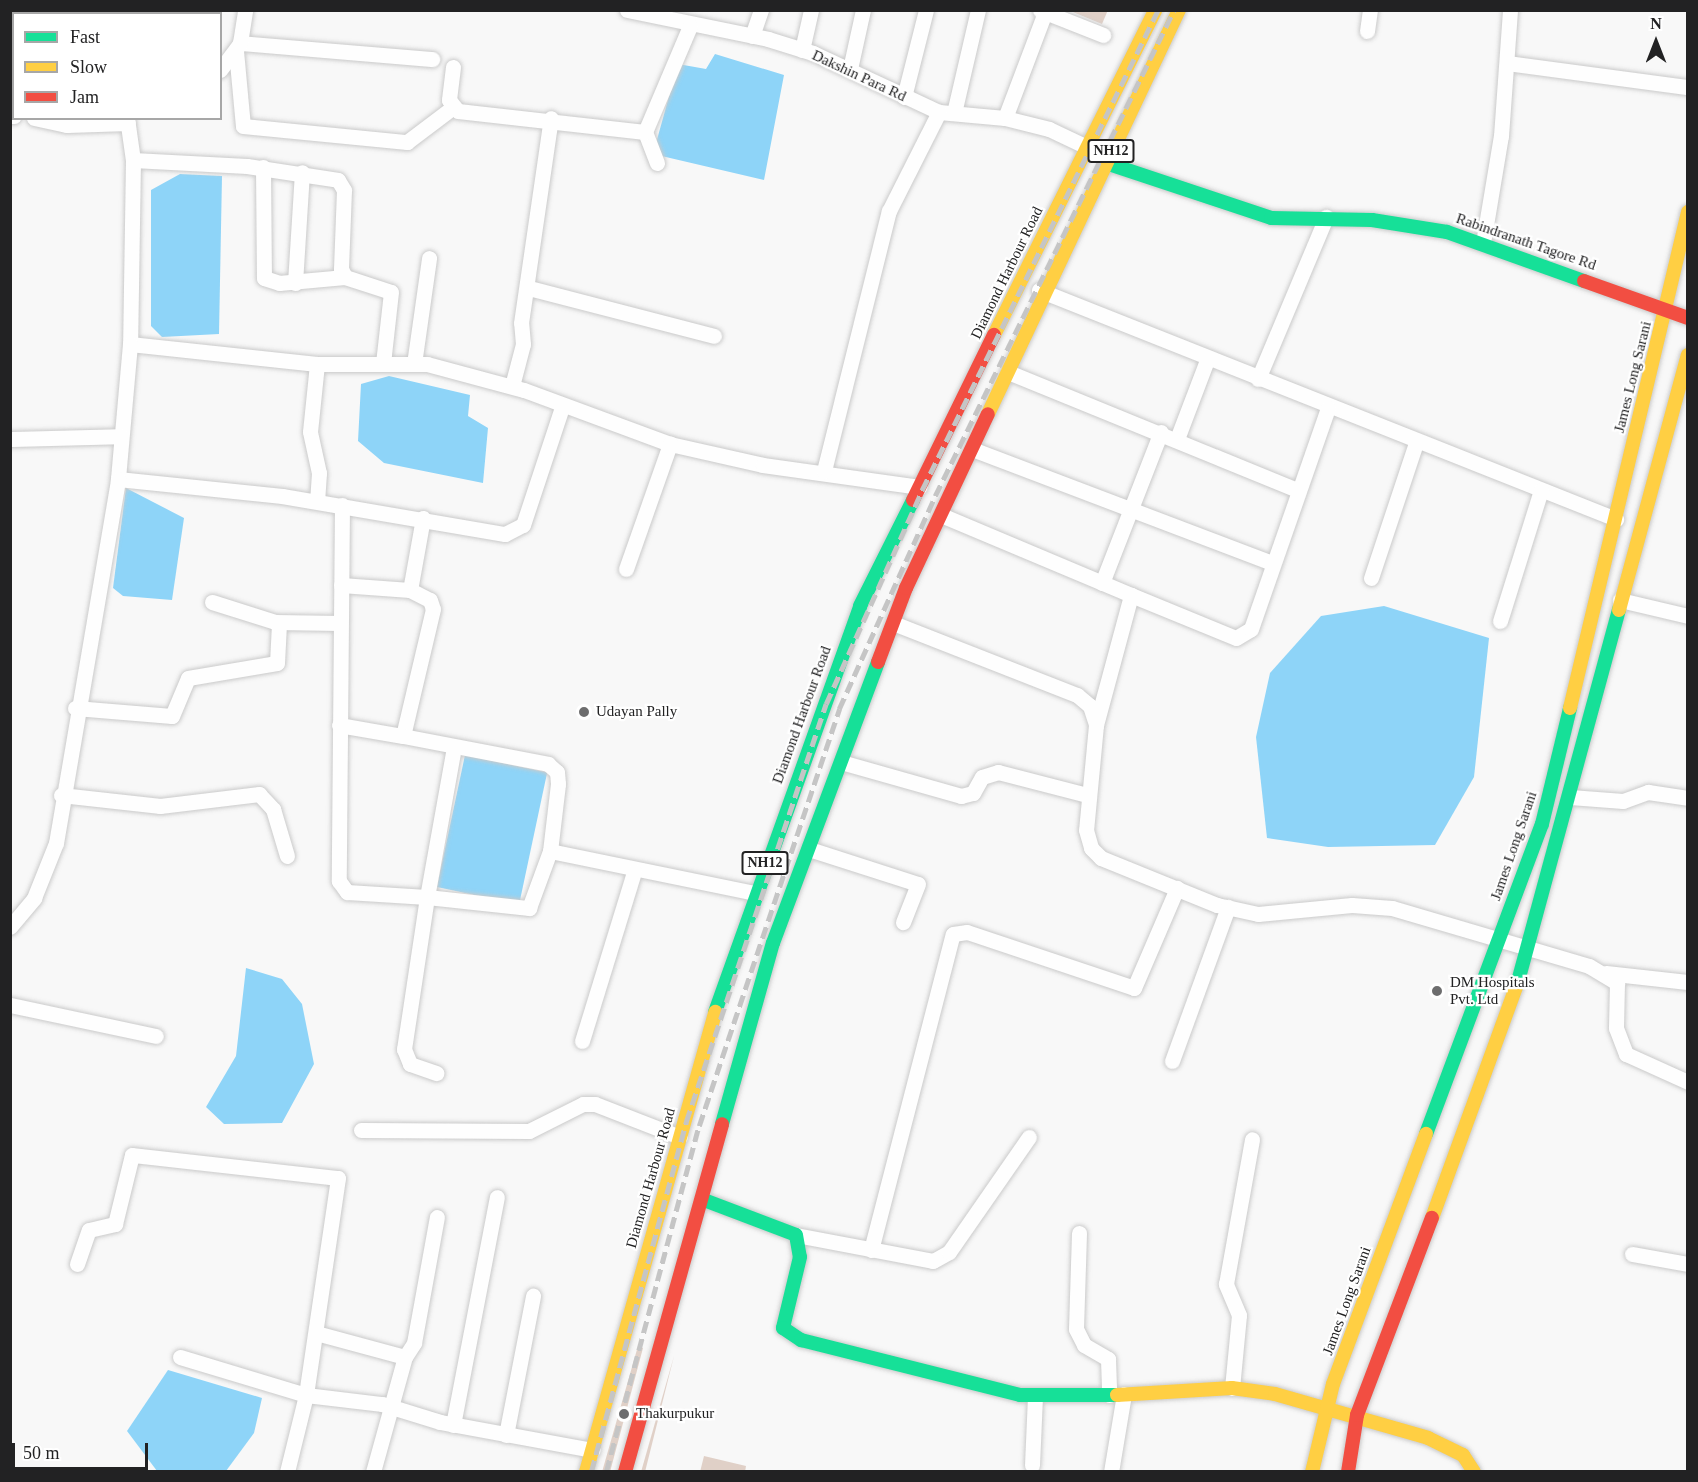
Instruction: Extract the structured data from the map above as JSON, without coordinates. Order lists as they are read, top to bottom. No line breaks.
{"streets":{"main road":["NH12","Rabindranath Tagore Rd","Diamond Harbour Road","James Long Sarani"],"street":["Dakshin Para Rd"]},"crossings":[["Dakshin Para Rd","Diamond Harbour Road"],["NH12","Rabindranath Tagore Rd"],["Rabindranath Tagore Rd","James Long Sarani"]],"places":["Udayan Pally","DM Hospitals Pvt. Ltd","Thakurpukur"],"legend":["Fast","Slow","Jam"],"scale_bar":"50 m","north":"top"}
